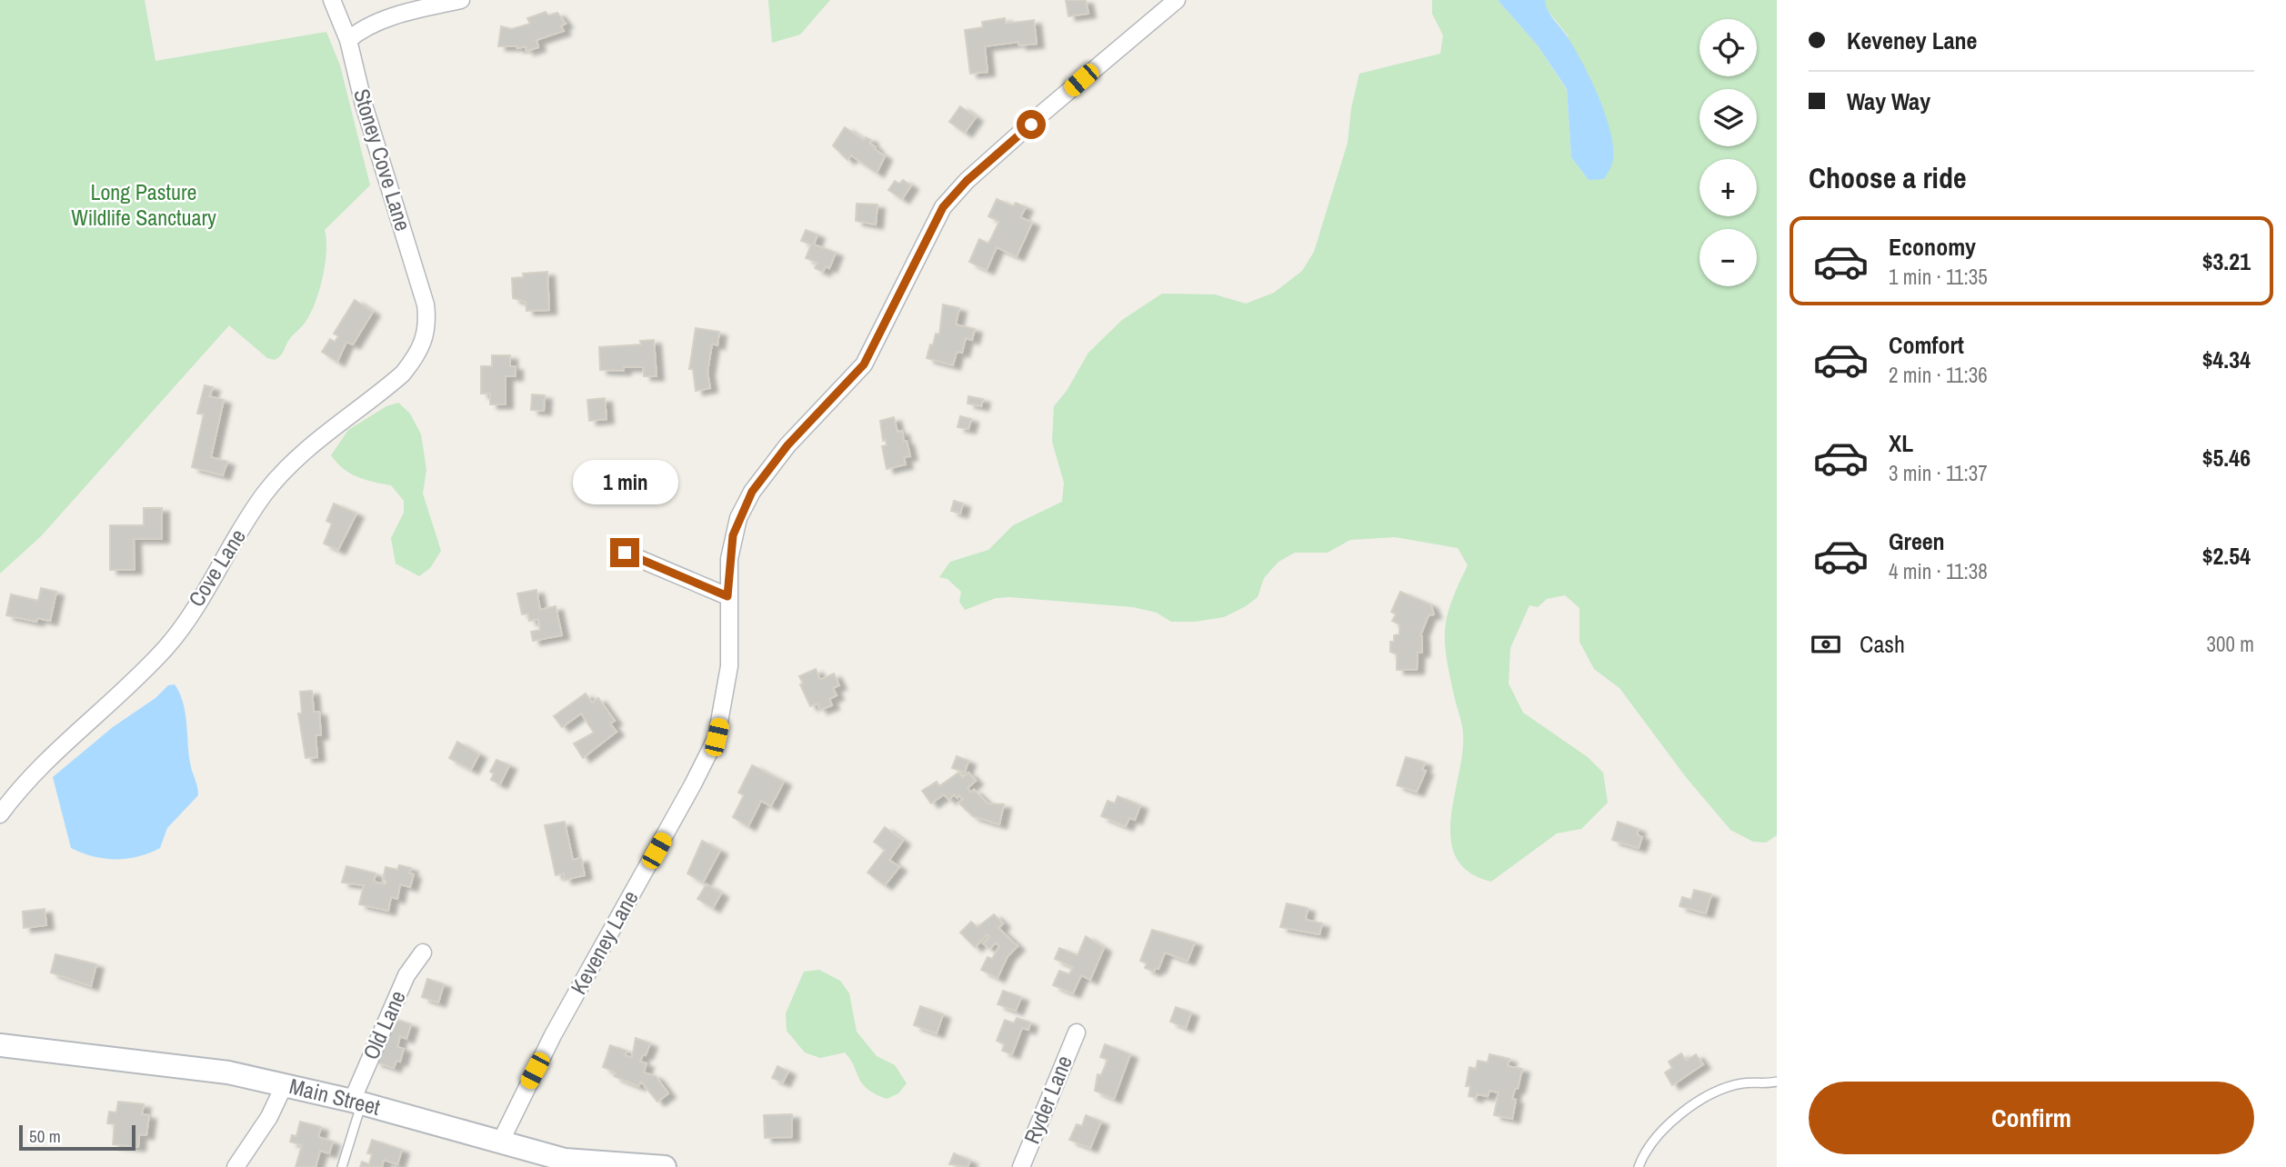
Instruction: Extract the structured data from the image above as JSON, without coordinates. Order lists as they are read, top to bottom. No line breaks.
{"streets":{"main road":["Main Street"],"street":["Stoney Cove Lane","Cove Lane","Keveney Lane","Old Lane","Ryder Lane"]},"crossings":[["Stoney Cove Lane","Cove Lane"],["Keveney Lane","Main Street"],["Old Lane","Main Street"]],"parks":["Long Pasture Wildlife Sanctuary"],"scale_bar":"50 m","page":{"banner":["Keveney Lane","Way Way"],"map_buttons":["+","−"],"heading":"Choose a ride","list":[{"name":"Economy","note":"1 min · 11:35","value":"$3.21"},{"name":"Comfort","note":"2 min · 11:36","value":"$4.34"},{"name":"XL","note":"3 min · 11:37","value":"$5.46"},{"name":"Green","note":"4 min · 11:38","value":"$2.54"}],"bubble":"1 min","pay":["Cash","300 m"],"buttons":"Confirm","scale":"50 m"}}
